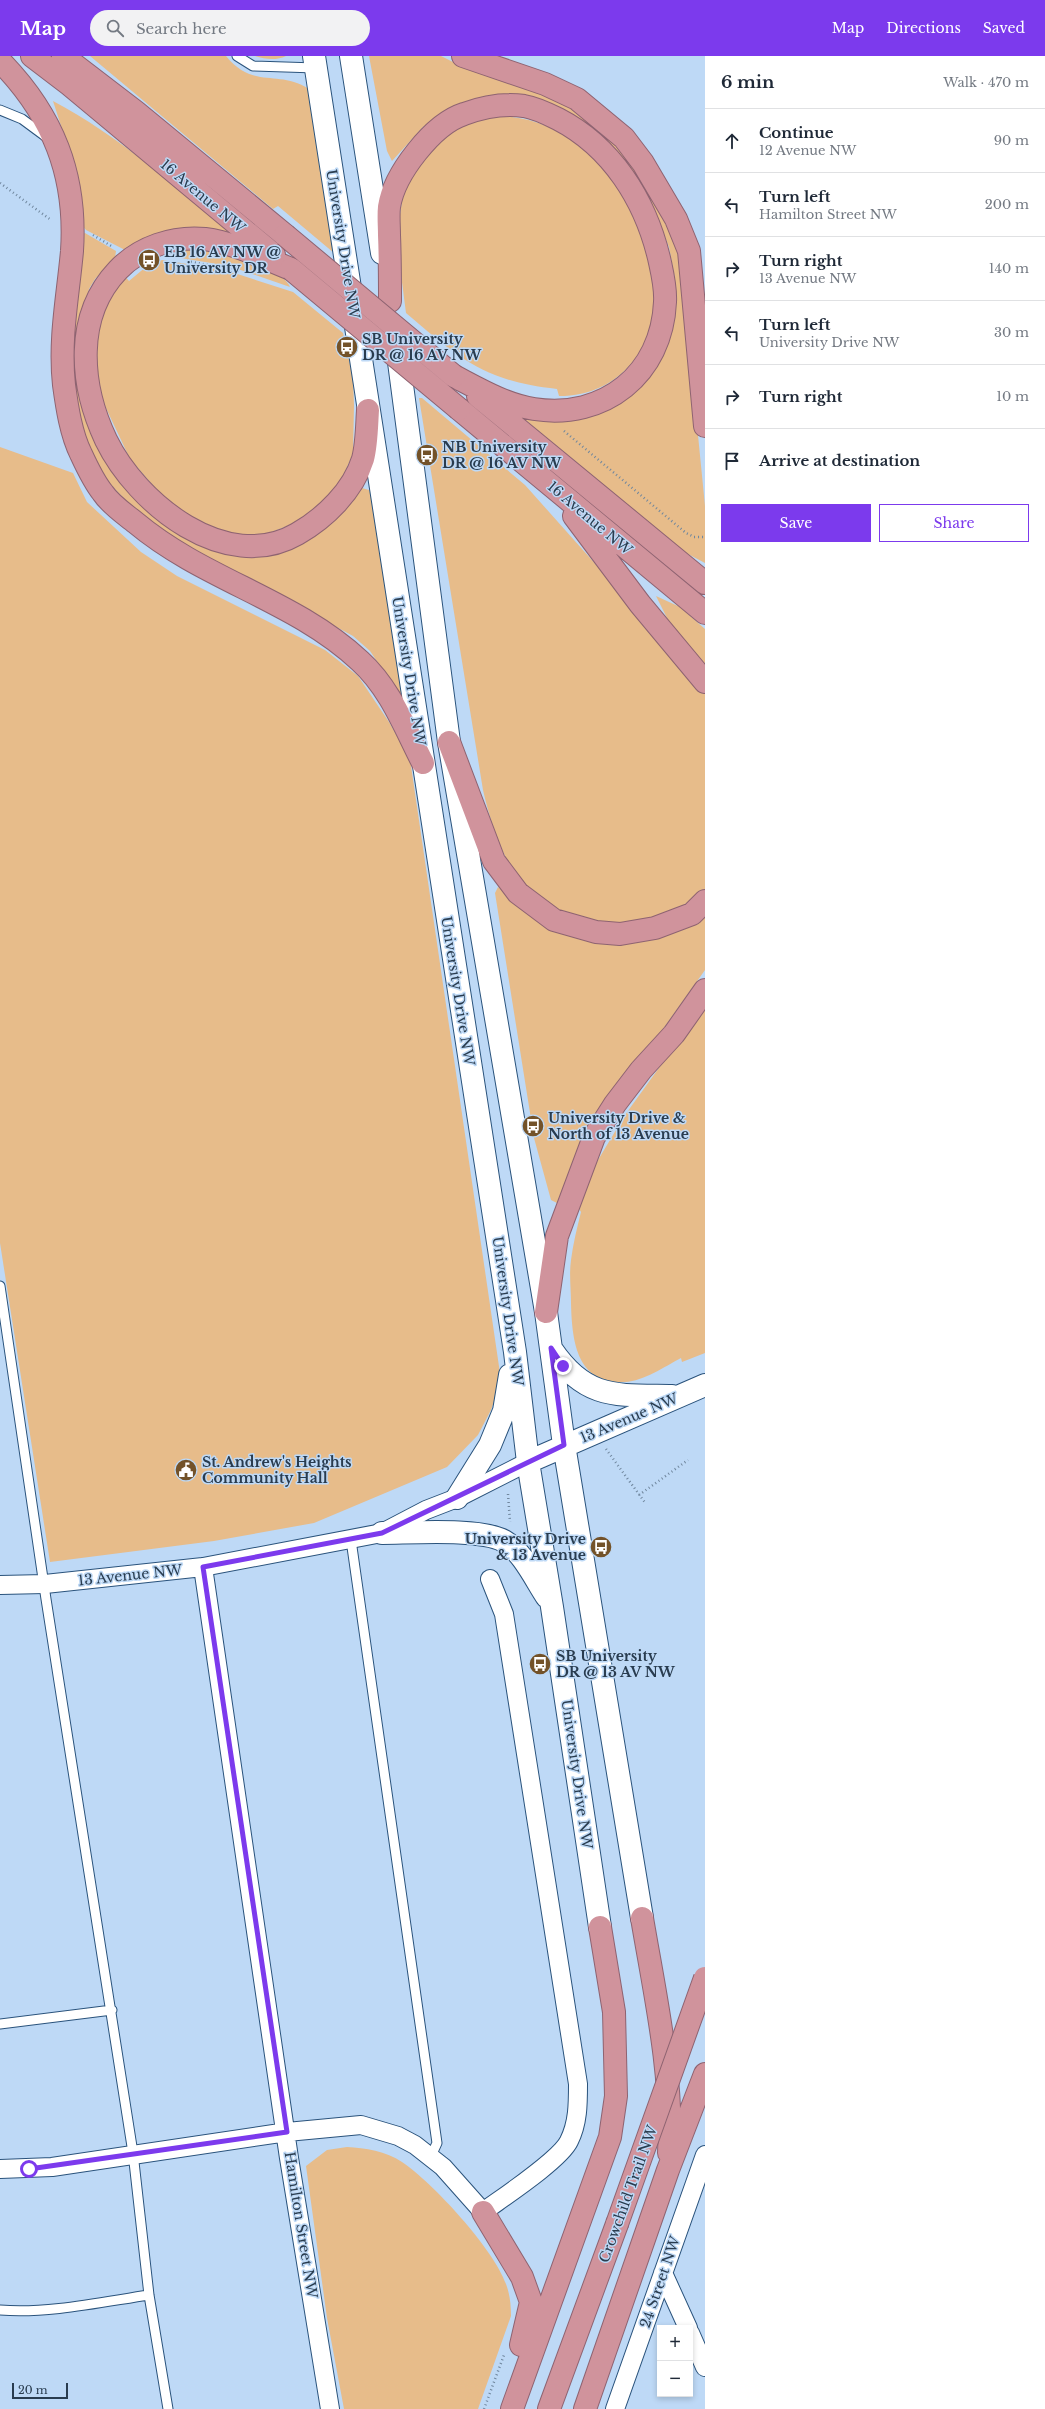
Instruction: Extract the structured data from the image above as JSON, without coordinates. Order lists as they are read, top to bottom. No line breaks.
{"streets":{"highway":["16 Avenue NW","Crowchild Trail NW"],"street":["University Drive NW","13 Avenue NW","Hamilton Street NW","24 Street NW"]},"crossings":[["University Drive NW","13 Avenue NW"],["13 Avenue NW","Hamilton Street NW"]],"places":{"bus stop":["EB 16 AV NW @ University DR","SB University DR @ 16 AV NW","NB University DR @ 16 AV NW","University Drive & North of 13 Avenue","University Drive & 13 Avenue","SB University DR @ 13 AV NW"],"public building":["St. Andrew's Heights Community Hall"]},"scale_bar":"20 m","page":{"header":"Map","search":"Search here","nav":["Map","Directions","Saved"],"heading":["6 min","Walk · 470 m"],"list":[["Continue","12 Avenue NW","90 m"],["Turn left","Hamilton Street NW","200 m"],["Turn right","13 Avenue NW","140 m"],["Turn left","University Drive NW","30 m"],["Turn right","10 m"],"Arrive at destination"],"buttons":["Save","Share"],"map_buttons":["+","−"],"scale":"20 m"}}
